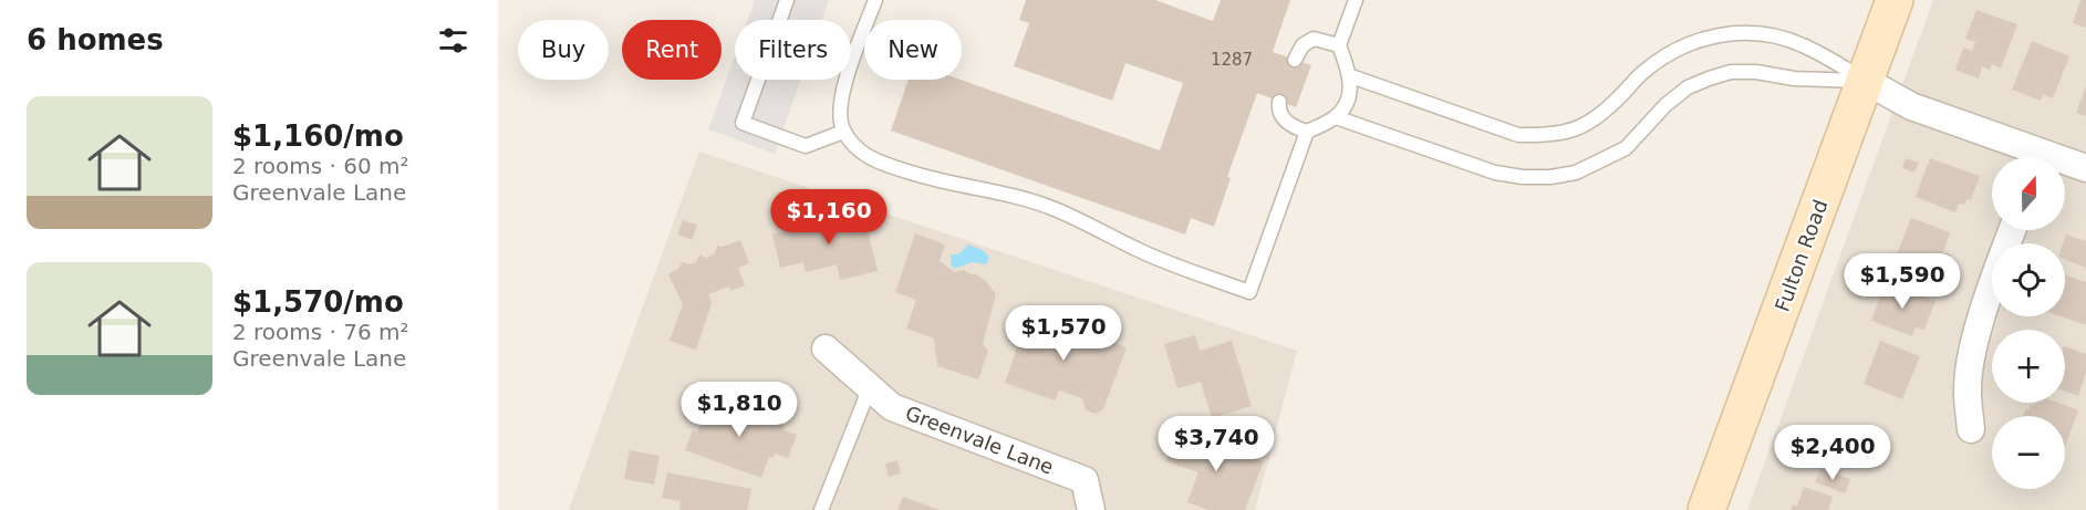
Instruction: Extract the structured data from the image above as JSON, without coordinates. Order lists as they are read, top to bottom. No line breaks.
{"streets":{"main road":["Fulton Road"],"street":["Greenvale Lane"]},"house_numbers":["1287"],"north":"top","page":{"heading":"6 homes","chip":["Buy","Rent","Filters","New"],"list":[{"name":"$1,160/mo","note":"2 rooms · 60 m² · Greenvale Lane"},{"name":"$1,570/mo","note":"2 rooms · 76 m² · Greenvale Lane"}],"map_buttons":["+","−"],"price":["$1,160","$1,590","$1,570","$1,810","$3,740","$2,400"]}}
